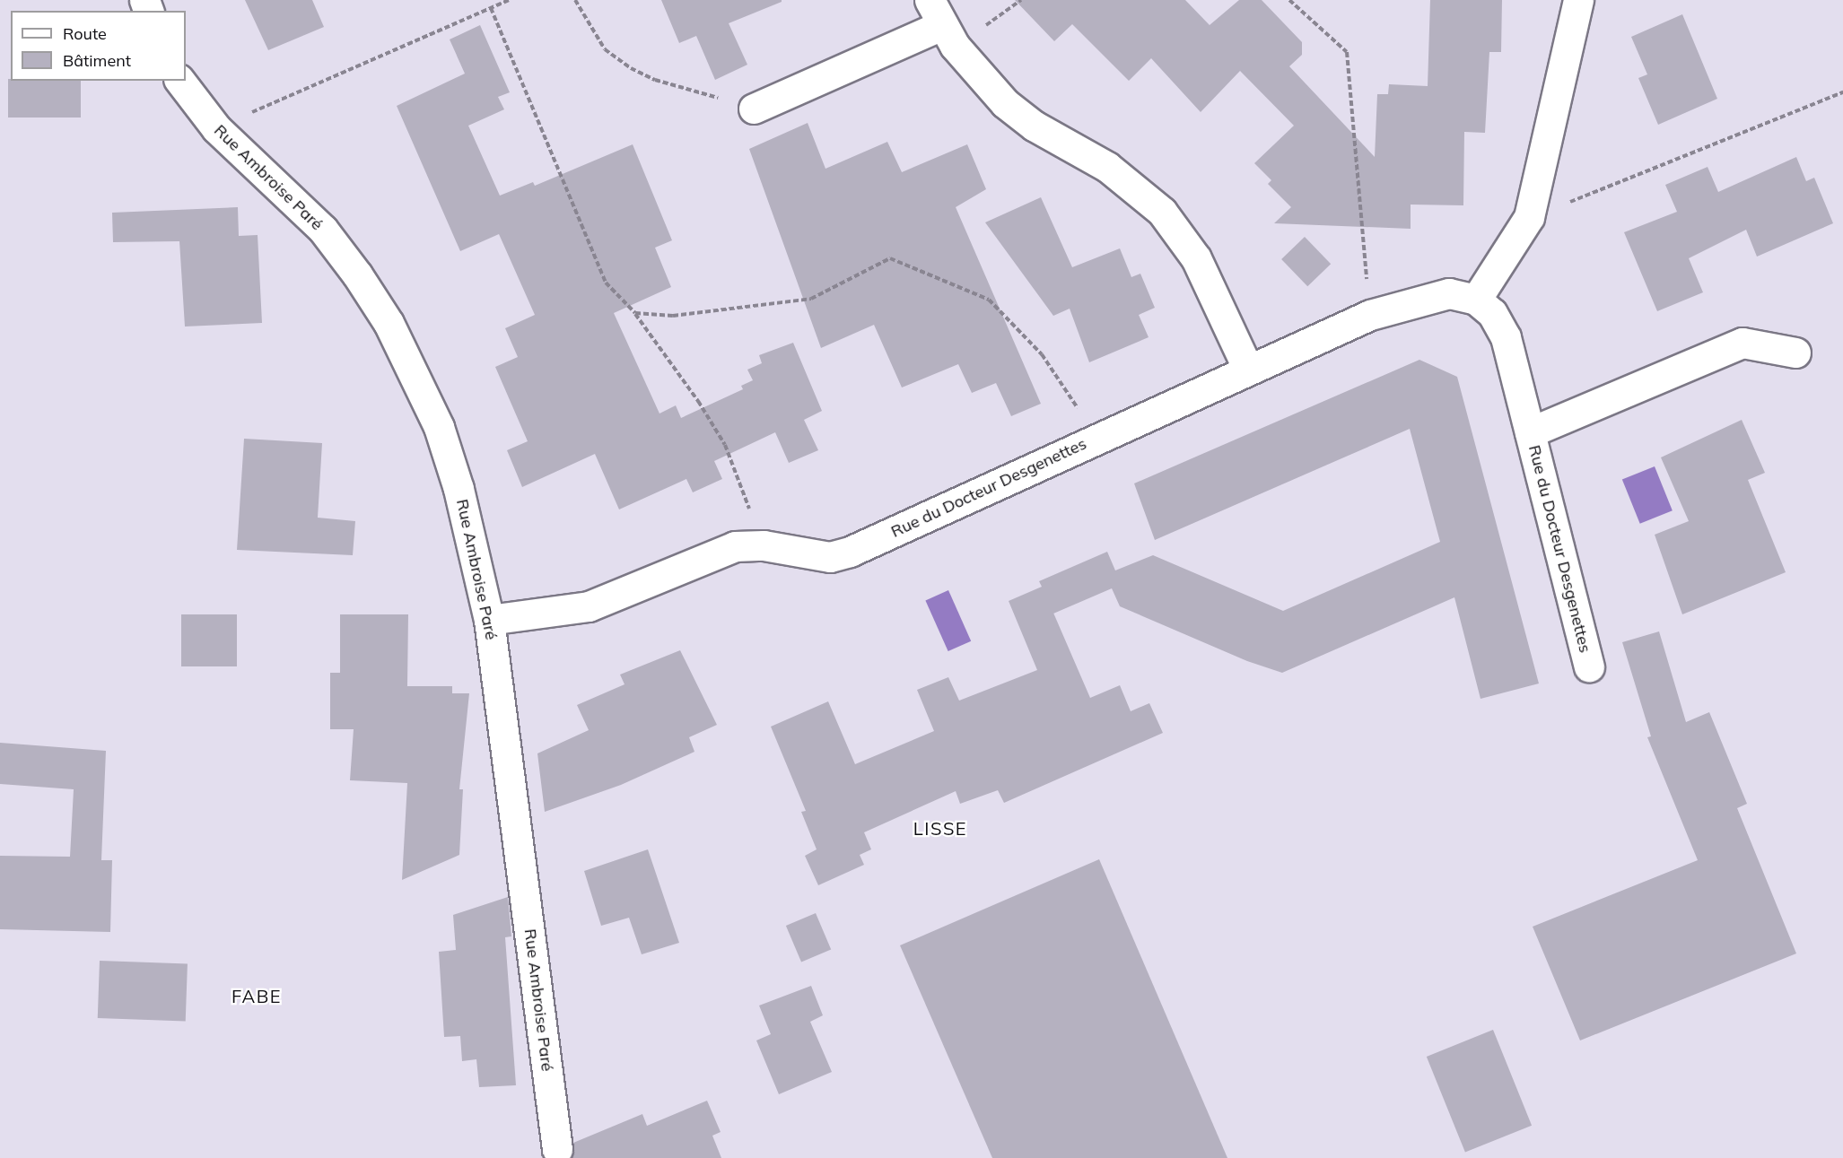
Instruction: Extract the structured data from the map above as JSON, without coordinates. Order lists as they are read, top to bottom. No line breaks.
{"streets":{"street":["Rue Ambroise Paré","Rue du Docteur Desgenettes"]},"crossings":[["Rue Ambroise Paré","Rue du Docteur Desgenettes"]],"districts":["LISSE","FABE"],"legend":["Route","Bâtiment"]}
